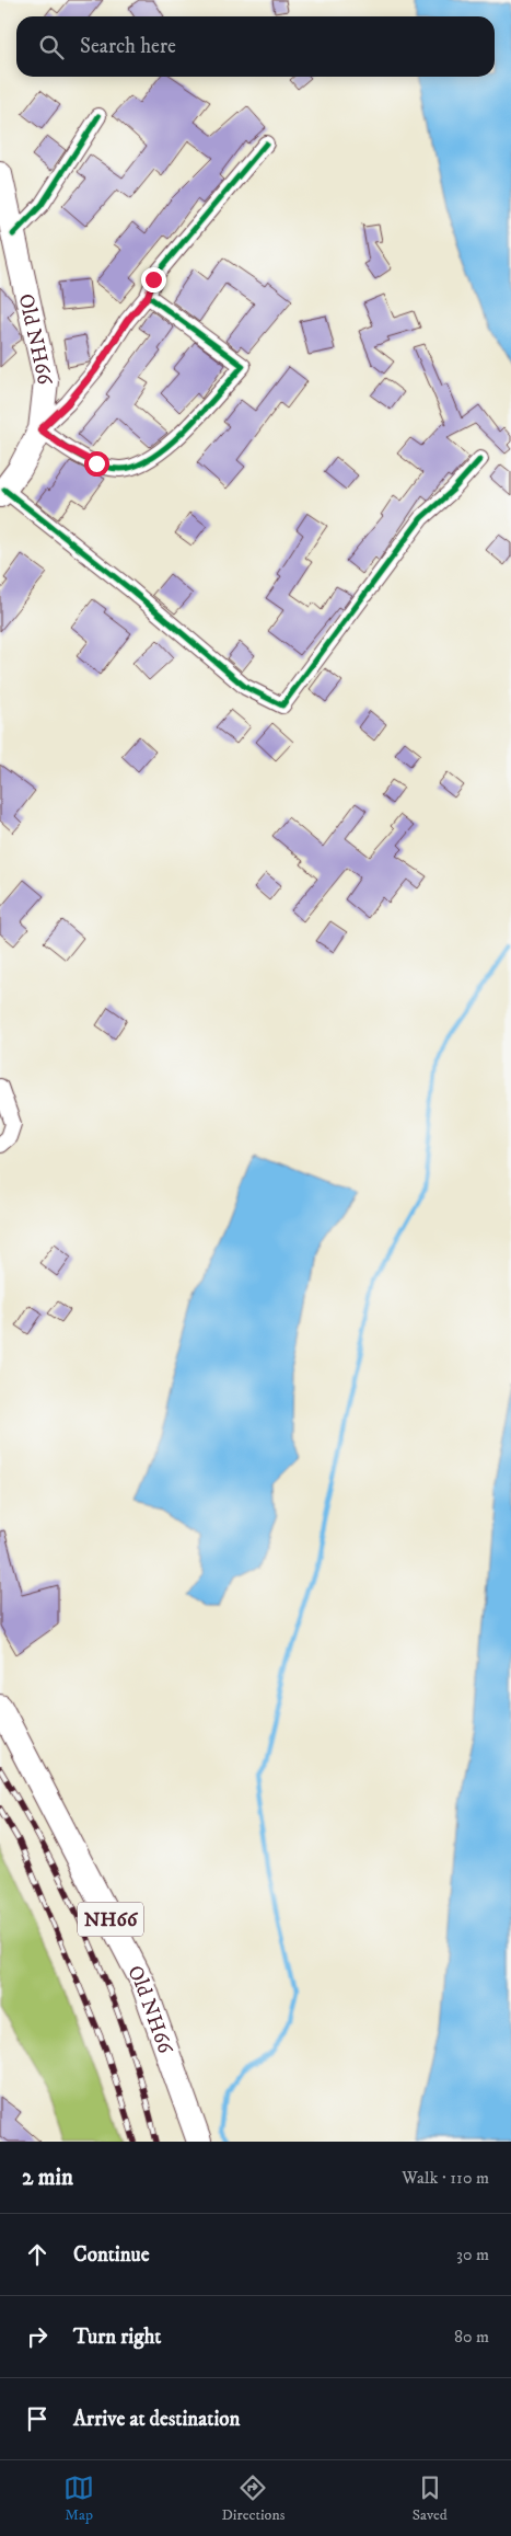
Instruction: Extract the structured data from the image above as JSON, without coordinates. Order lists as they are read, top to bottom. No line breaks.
{"streets":{"main road":["Old NH66","NH66"]},"page":{"search":"Search here","heading":["2 min","Walk · 110 m"],"list":[["Continue","30 m"],["Turn right","80 m"],"Arrive at destination"],"nav":["Map","Directions","Saved"]}}
